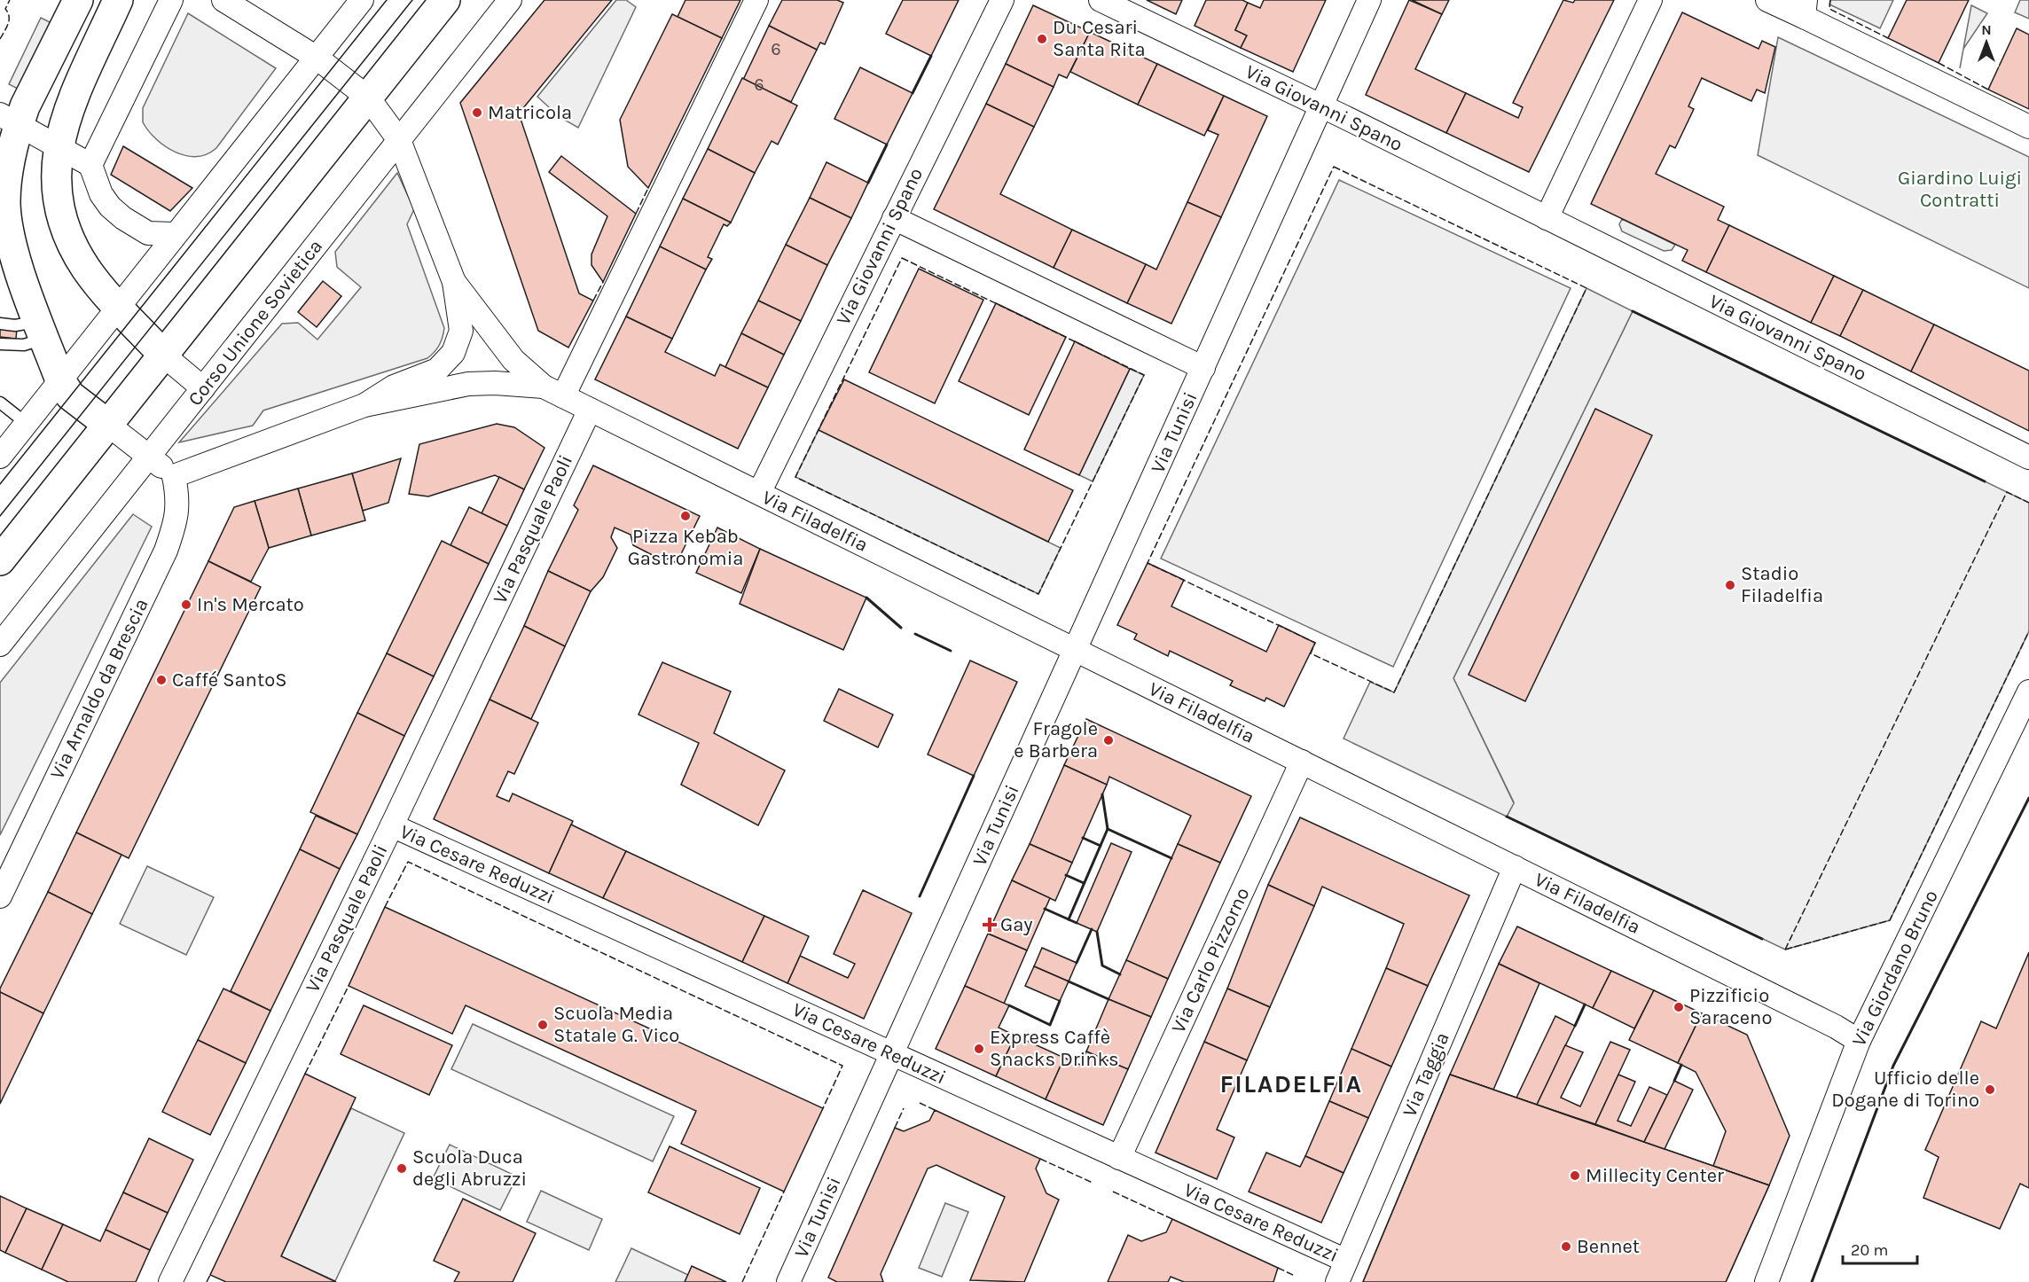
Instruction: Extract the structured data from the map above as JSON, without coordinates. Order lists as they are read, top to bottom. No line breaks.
{"streets":{"street":["Via Giovanni Spano","Corso Unione Sovietica","Via Tunisi","Via Filadelfia","Via Pasquale Paoli","Via Arnaldo da Brescia","Via Cesare Reduzzi","Via Carlo Pizzorno","Via Giordano Bruno","Via Taggia"]},"crossings":[["Via Giovanni Spano","Via Tunisi"],["Via Giovanni Spano","Via Filadelfia"],["Via Tunisi","Via Filadelfia"],["Via Tunisi","Via Cesare Reduzzi"],["Via Filadelfia","Via Pasquale Paoli"],["Via Filadelfia","Via Carlo Pizzorno"],["Via Filadelfia","Via Giordano Bruno"],["Via Filadelfia","Via Taggia"],["Via Pasquale Paoli","Via Cesare Reduzzi"],["Via Cesare Reduzzi","Via Carlo Pizzorno"],["Via Cesare Reduzzi","Via Taggia"]],"districts":["FILADELFIA"],"parks":["Giardino Luigi Contratti"],"places":{"other":["Du Cesari Santa Rita","Matricola","Pizza Kebab Gastronomia","Stadio Filadelfia","In's Mercato","Caffé SantoS","Fragole e Barbera","Pizzificio Saraceno","Scuola Media Statale G. Vico","Express Caffè Snacks Drinks","Ufficio delle Dogane di Torino","Scuola Duca degli Abruzzi","Millecity Center","Bennet"],"health":["Gay"]},"house_numbers":["6","6"],"scale_bar":"20 m","north":"top"}
